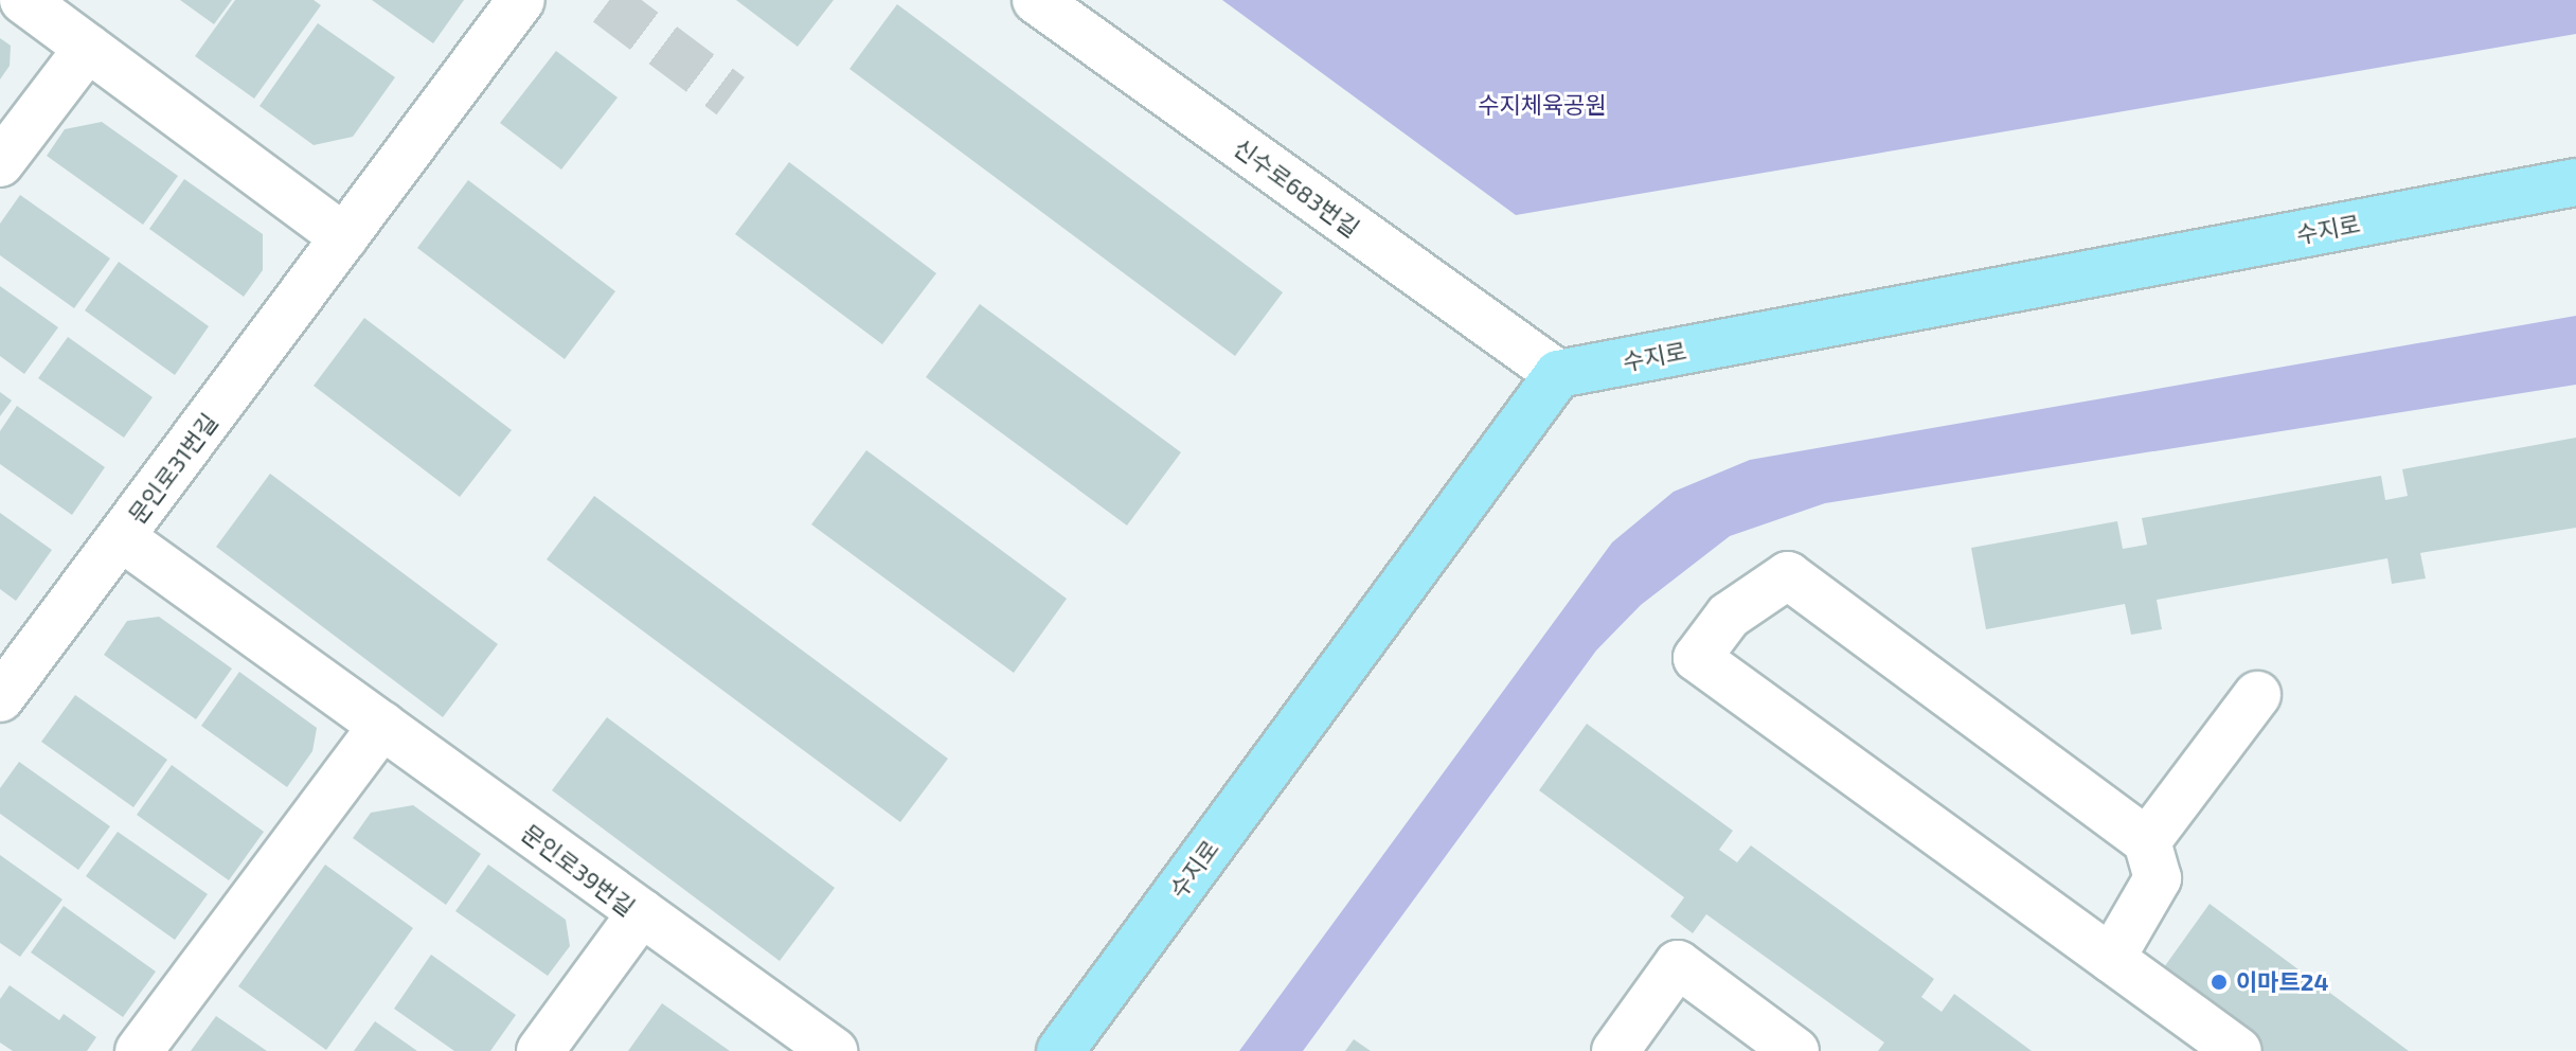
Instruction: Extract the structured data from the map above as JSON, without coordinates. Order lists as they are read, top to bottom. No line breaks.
{"streets":{"main road":["수지로"],"street":["신수로683번길","문인로31번길","문인로39번길"]},"crossings":[["신수로683번길","수지로"],["문인로31번길","문인로39번길"]],"parks":["수지체육공원"],"places":["이마트24"]}
